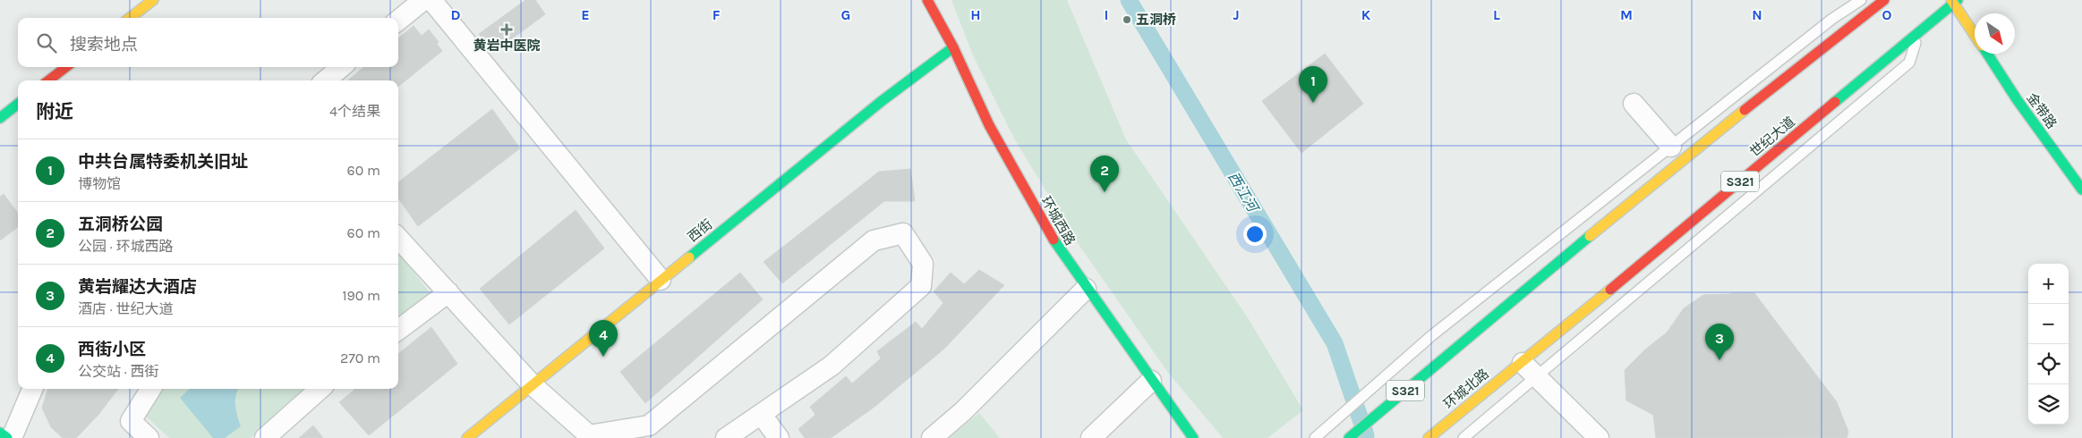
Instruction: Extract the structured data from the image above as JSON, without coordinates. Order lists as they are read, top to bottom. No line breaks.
{"streets":{"main road":["金带路","世纪大道","S321","环城西路","西街","环城北路"]},"crossings":[["金带路","世纪大道"],["世纪大道","环城北路"],["环城西路","西街"]],"water":["西江河"],"places":{"other":["五洞桥"],"health":["黄岩中医院"]},"north":"bottom right","page":{"search":"搜索地点","pins":["1","2","4","3"],"heading":["附近","4个结果"],"list":[{"mark":"1","name":"中共台属特委机关旧址","note":"博物馆","value":"60 m"},{"mark":"2","name":"五洞桥公园","note":"公园 · 环城西路","value":"60 m"},{"mark":"3","name":"黄岩耀达大酒店","note":"酒店 · 世纪大道","value":"190 m"},{"mark":"4","name":"西街小区","note":"公交站 · 西街","value":"270 m"}],"map_buttons":["+","−"]},"grid":{"columns":["D","E","F","G","H","I","J","K","L","M","N","O"]}}
